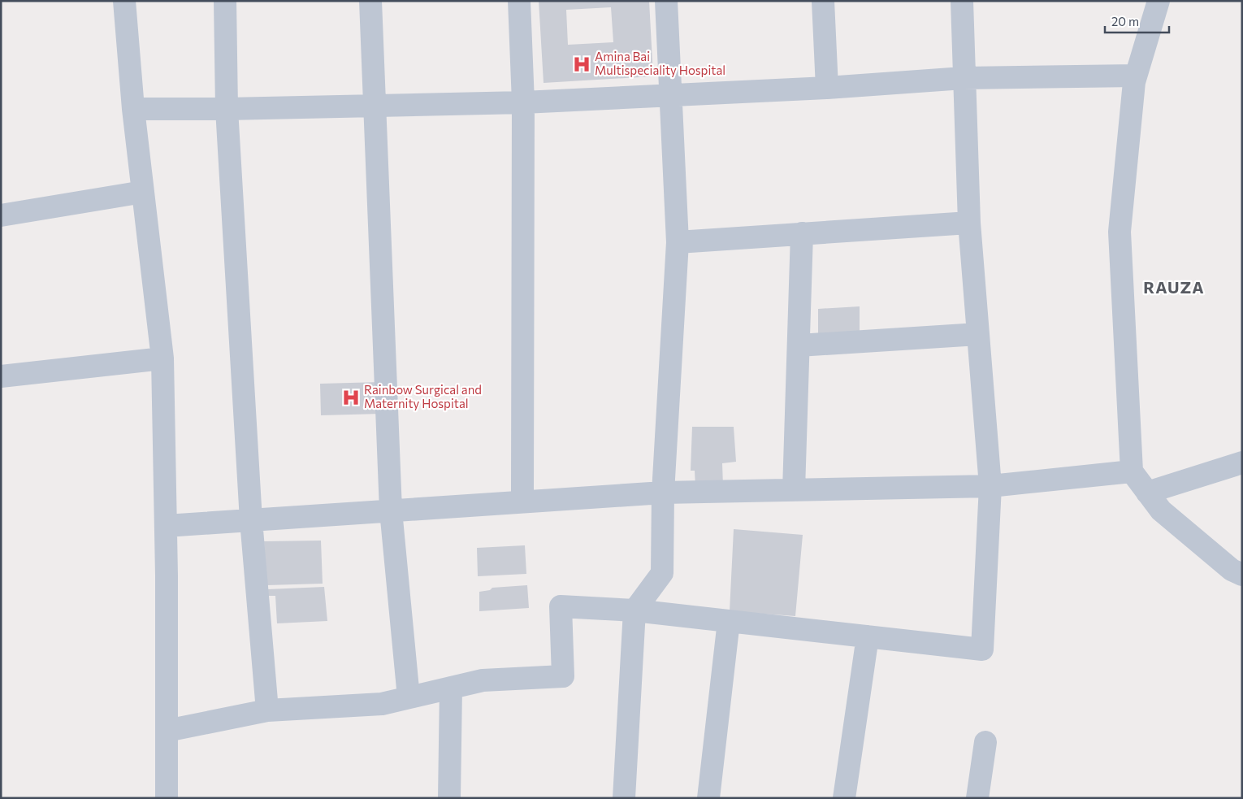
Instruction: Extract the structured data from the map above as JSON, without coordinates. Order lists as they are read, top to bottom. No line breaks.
{"districts":["RAUZA"],"places":{"hospital":["Amina Bai Multispeciality Hospital","Rainbow Surgical and Maternity Hospital"]},"scale_bar":"20 m"}
